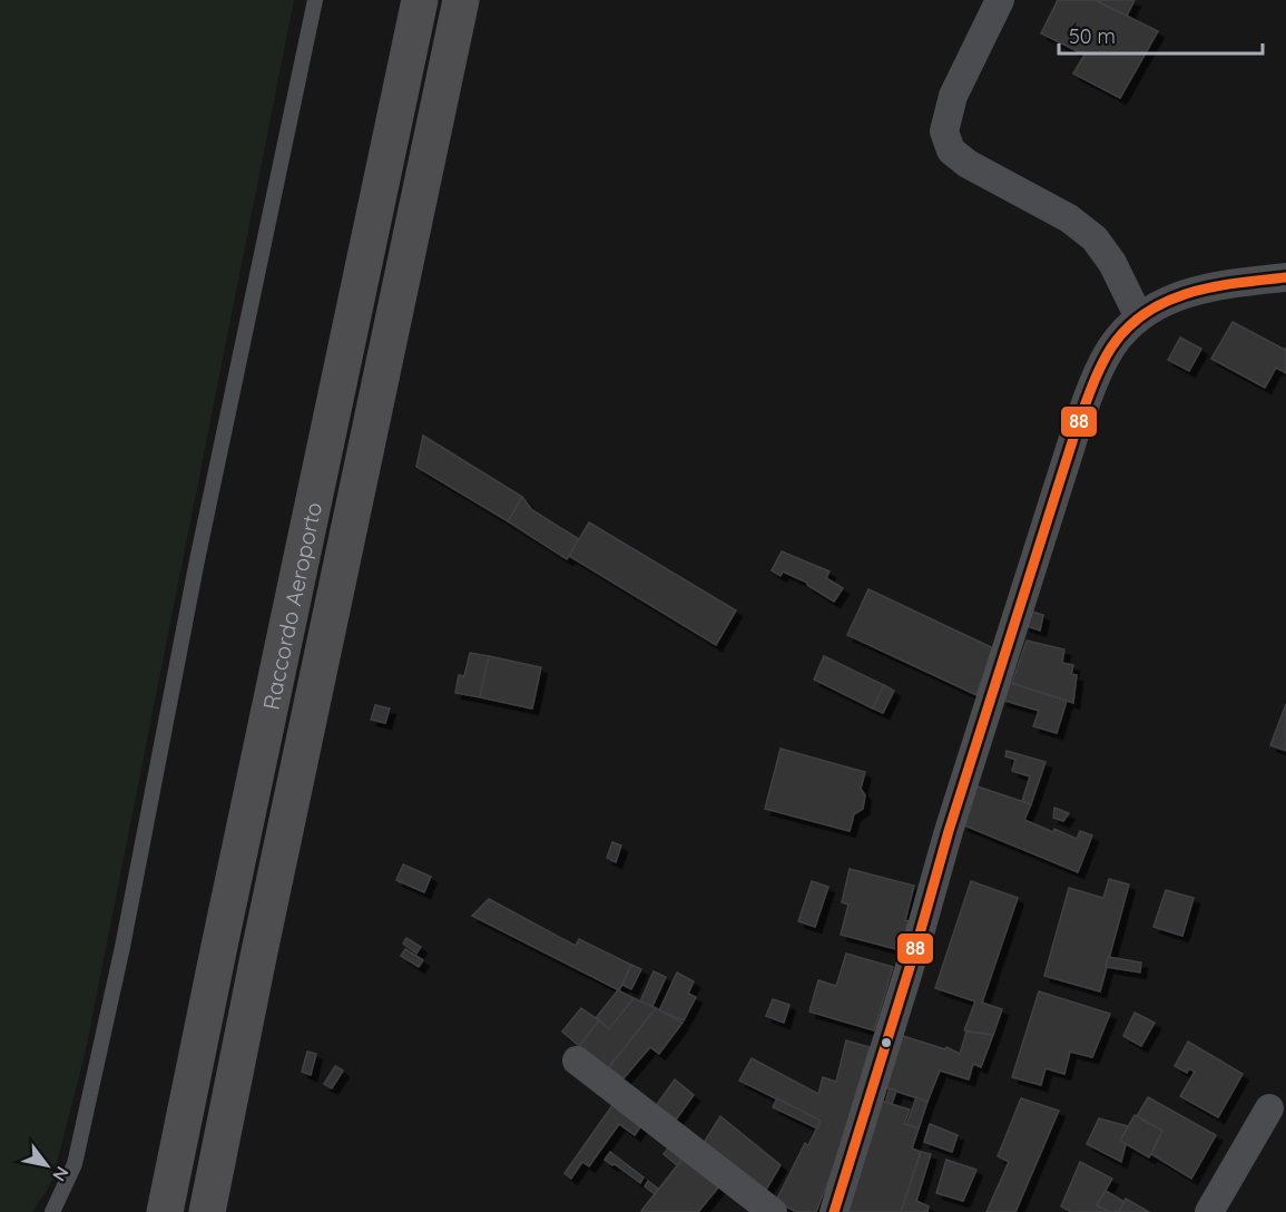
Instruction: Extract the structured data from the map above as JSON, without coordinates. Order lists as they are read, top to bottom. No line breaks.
{"streets":{"highway":["Raccordo Aeroporto"]},"lines":["transit line 88"],"scale_bar":"50 m","north":"bottom right"}
